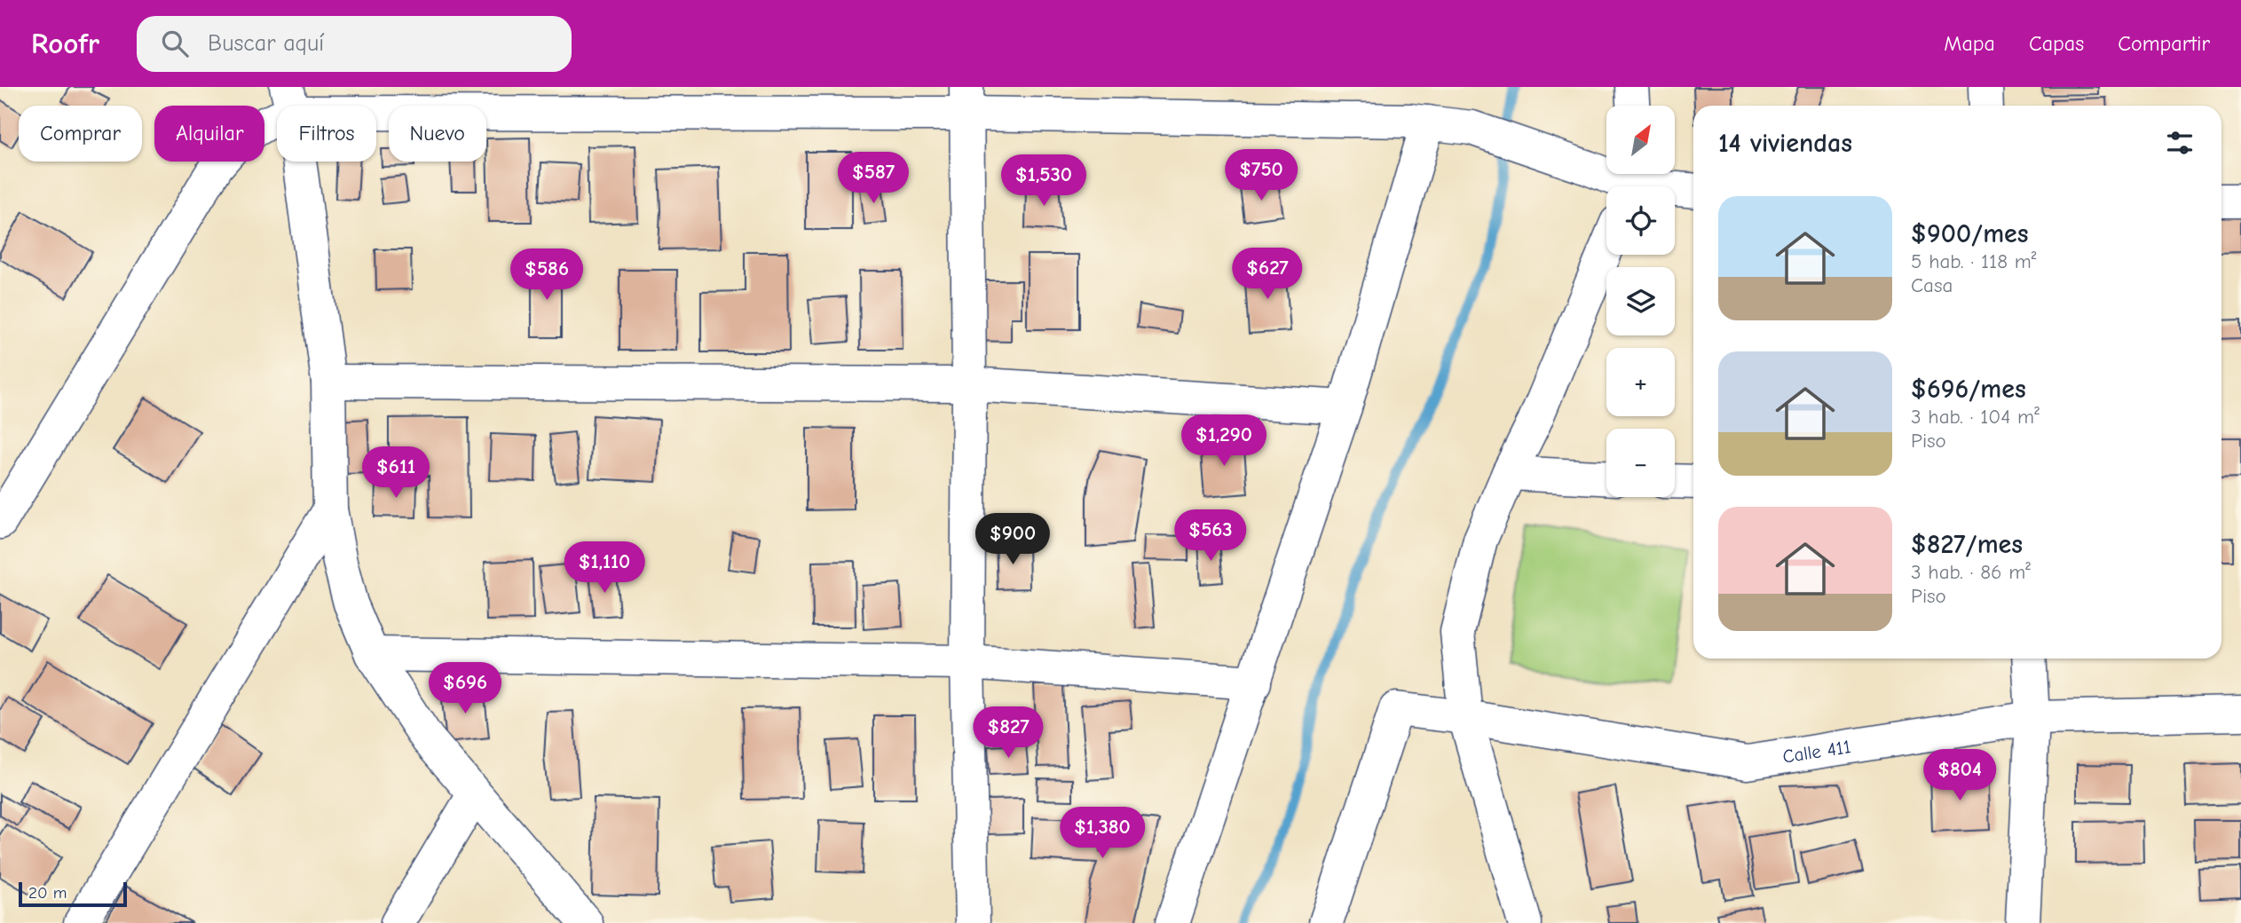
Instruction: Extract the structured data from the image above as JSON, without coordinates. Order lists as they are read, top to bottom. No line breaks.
{"streets":{"street":["Calle 411"]},"scale_bar":"20 m","north":"top right","page":{"header":"Roofr","search":"Buscar aquí","nav":["Mapa","Capas","Compartir"],"map_buttons":["+","−"],"chip":["Comprar","Alquilar","Filtros","Nuevo"],"heading":"14 viviendas","price":["$750","$587","$1,530","$627","$586","$1,290","$611","$563","$900","$1,110","$696","$827","$804","$1,380"],"list":[{"name":"$900/mes","note":"5 hab. · 118 m² · Casa"},{"name":"$696/mes","note":"3 hab. · 104 m² · Piso"},{"name":"$827/mes","note":"3 hab. · 86 m² · Piso"}],"scale":"20 m"}}
